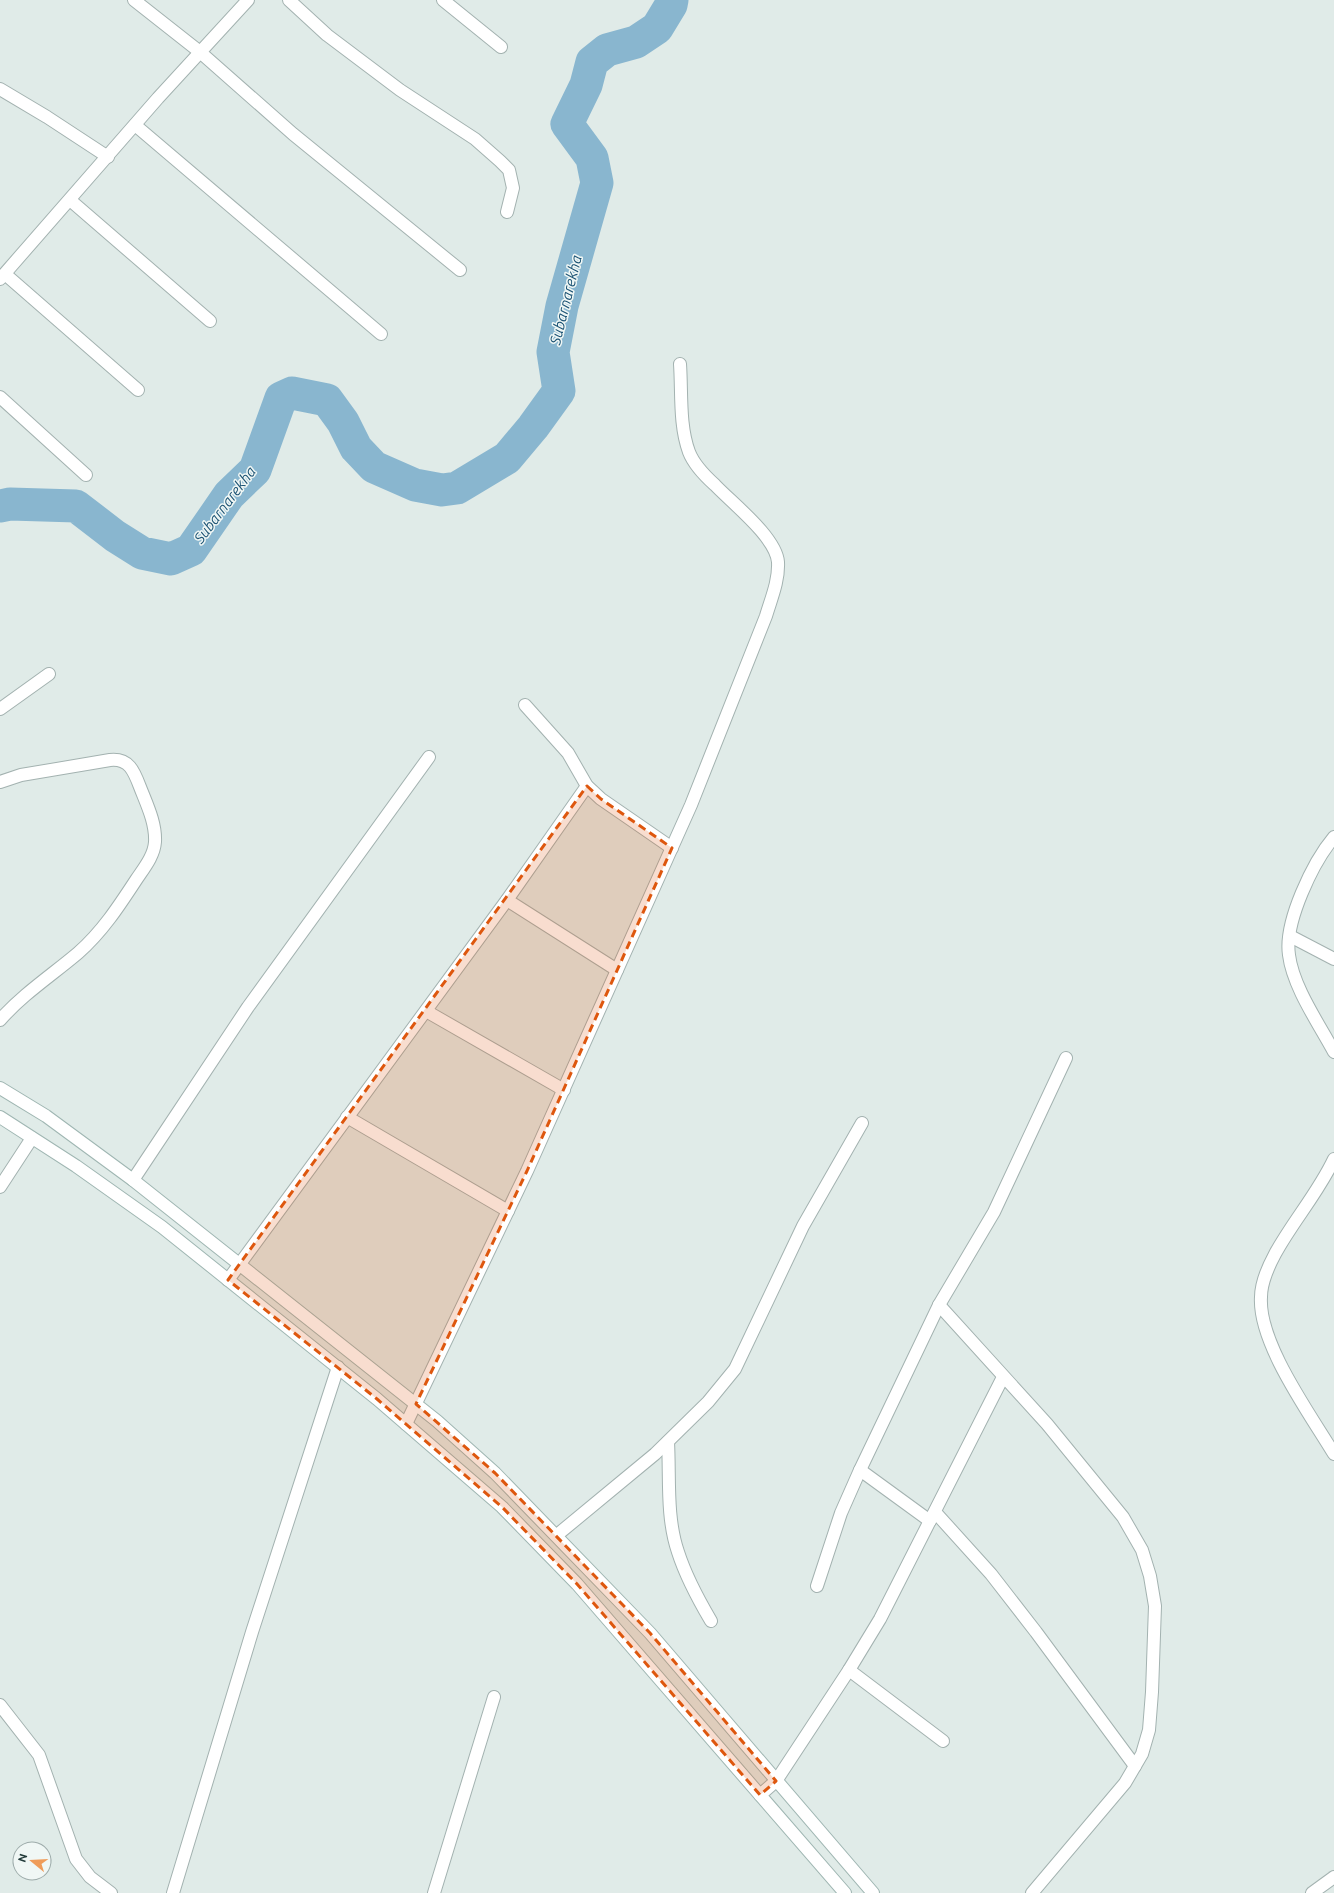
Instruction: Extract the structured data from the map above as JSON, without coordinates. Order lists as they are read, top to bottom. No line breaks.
{"water":["Subarnarekha"],"north":"left"}
